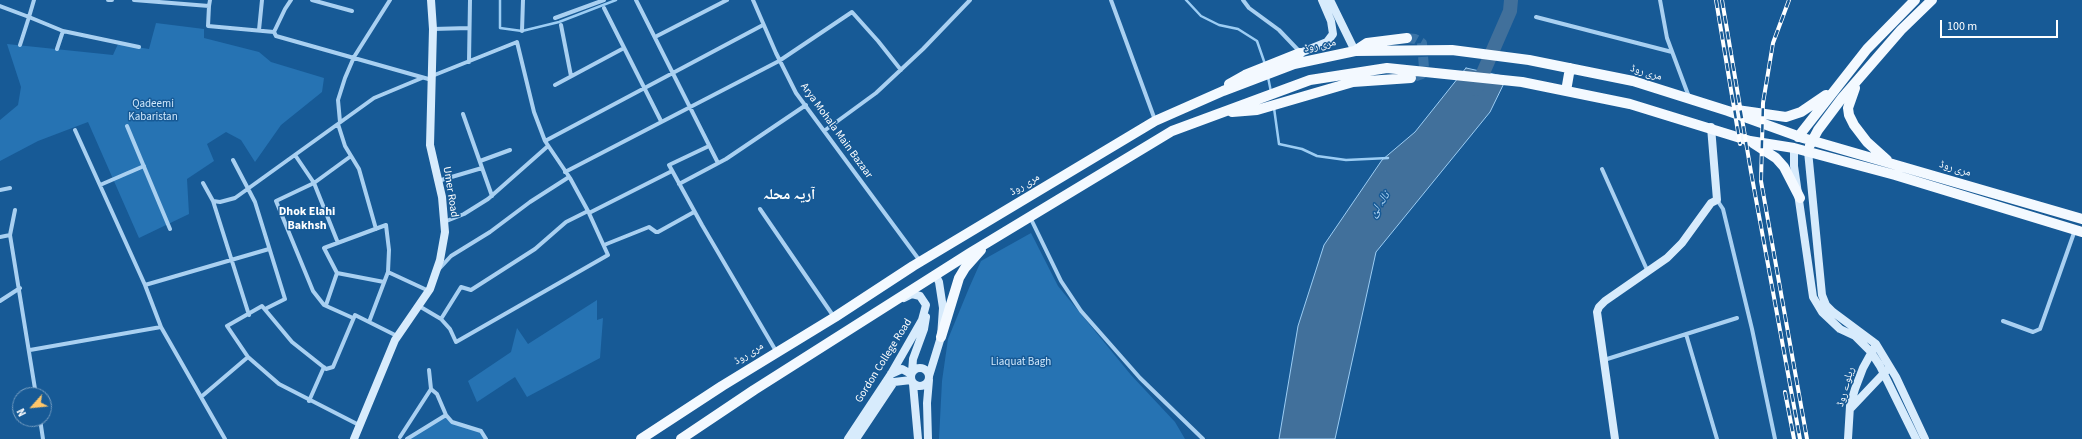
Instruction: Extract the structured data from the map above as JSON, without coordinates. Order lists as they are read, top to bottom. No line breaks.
{"streets":{"main road":["مری روڈ"],"street":["Arya Mohala Main Bazaar","Umer Road","Gordon College Road","ریلوے روڈ"]},"crossings":[["مری روڈ","Arya Mohala Main Bazaar"]],"districts":["آریہ محلہ","Dhok Elahi Bakhsh"],"water":["نالہ لئ"],"parks":["Qadeemi Kabaristan","Liaquat Bagh"],"scale_bar":"100 m","north":"bottom left"}
